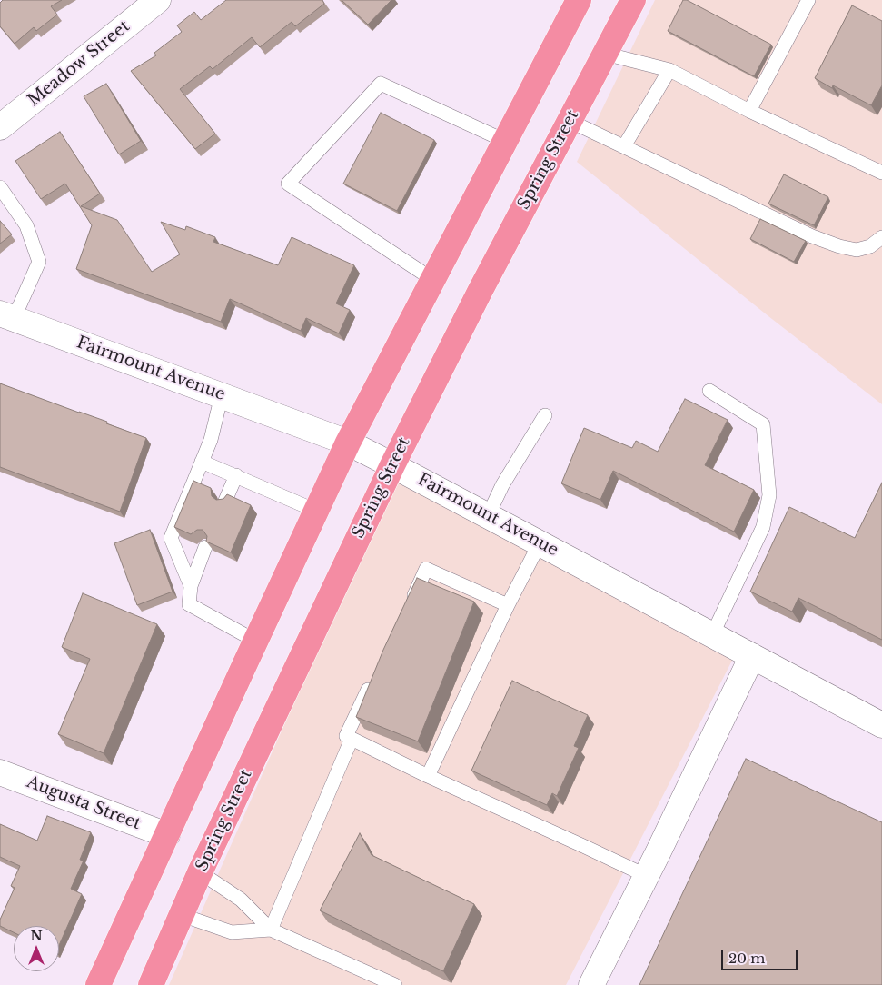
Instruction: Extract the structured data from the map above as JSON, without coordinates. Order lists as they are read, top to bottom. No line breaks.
{"streets":{"highway":["Spring Street"],"street":["Meadow Street","Fairmount Avenue","Augusta Street"]},"crossings":[["Spring Street","Fairmount Avenue"]],"scale_bar":"20 m","north":"top"}
